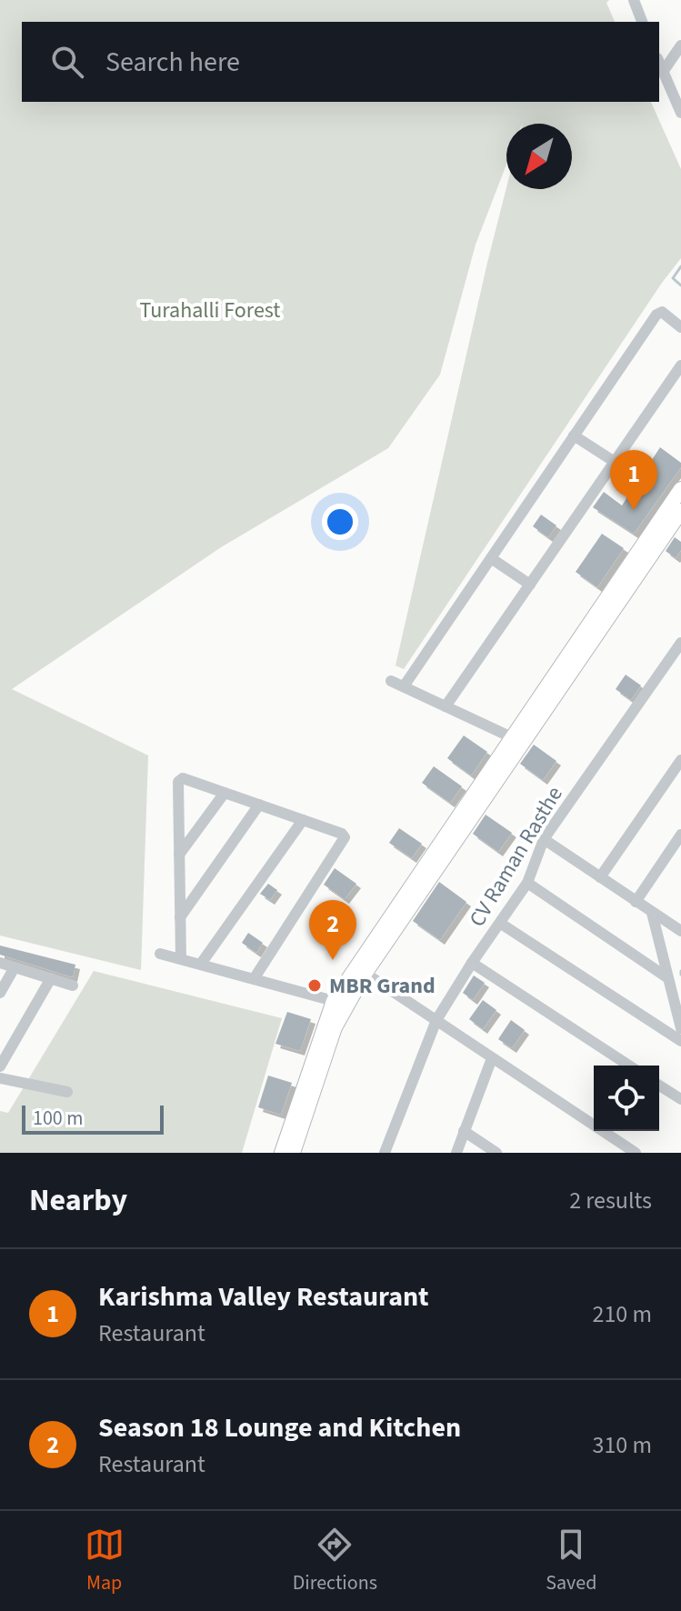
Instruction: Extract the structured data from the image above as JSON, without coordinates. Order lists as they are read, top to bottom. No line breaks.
{"streets":{"street":["CV Raman Rasthe"]},"parks":["Turahalli Forest"],"places":["MBR Grand"],"scale_bar":"100 m","north":"bottom left","page":{"search":"Search here","pins":["1","2"],"scale":"100 m","heading":["Nearby","2 results"],"list":[{"mark":"1","name":"Karishma Valley Restaurant","note":"Restaurant","value":"210 m"},{"mark":"2","name":"Season 18 Lounge and Kitchen","note":"Restaurant","value":"310 m"}],"nav":["Map","Directions","Saved"]}}
